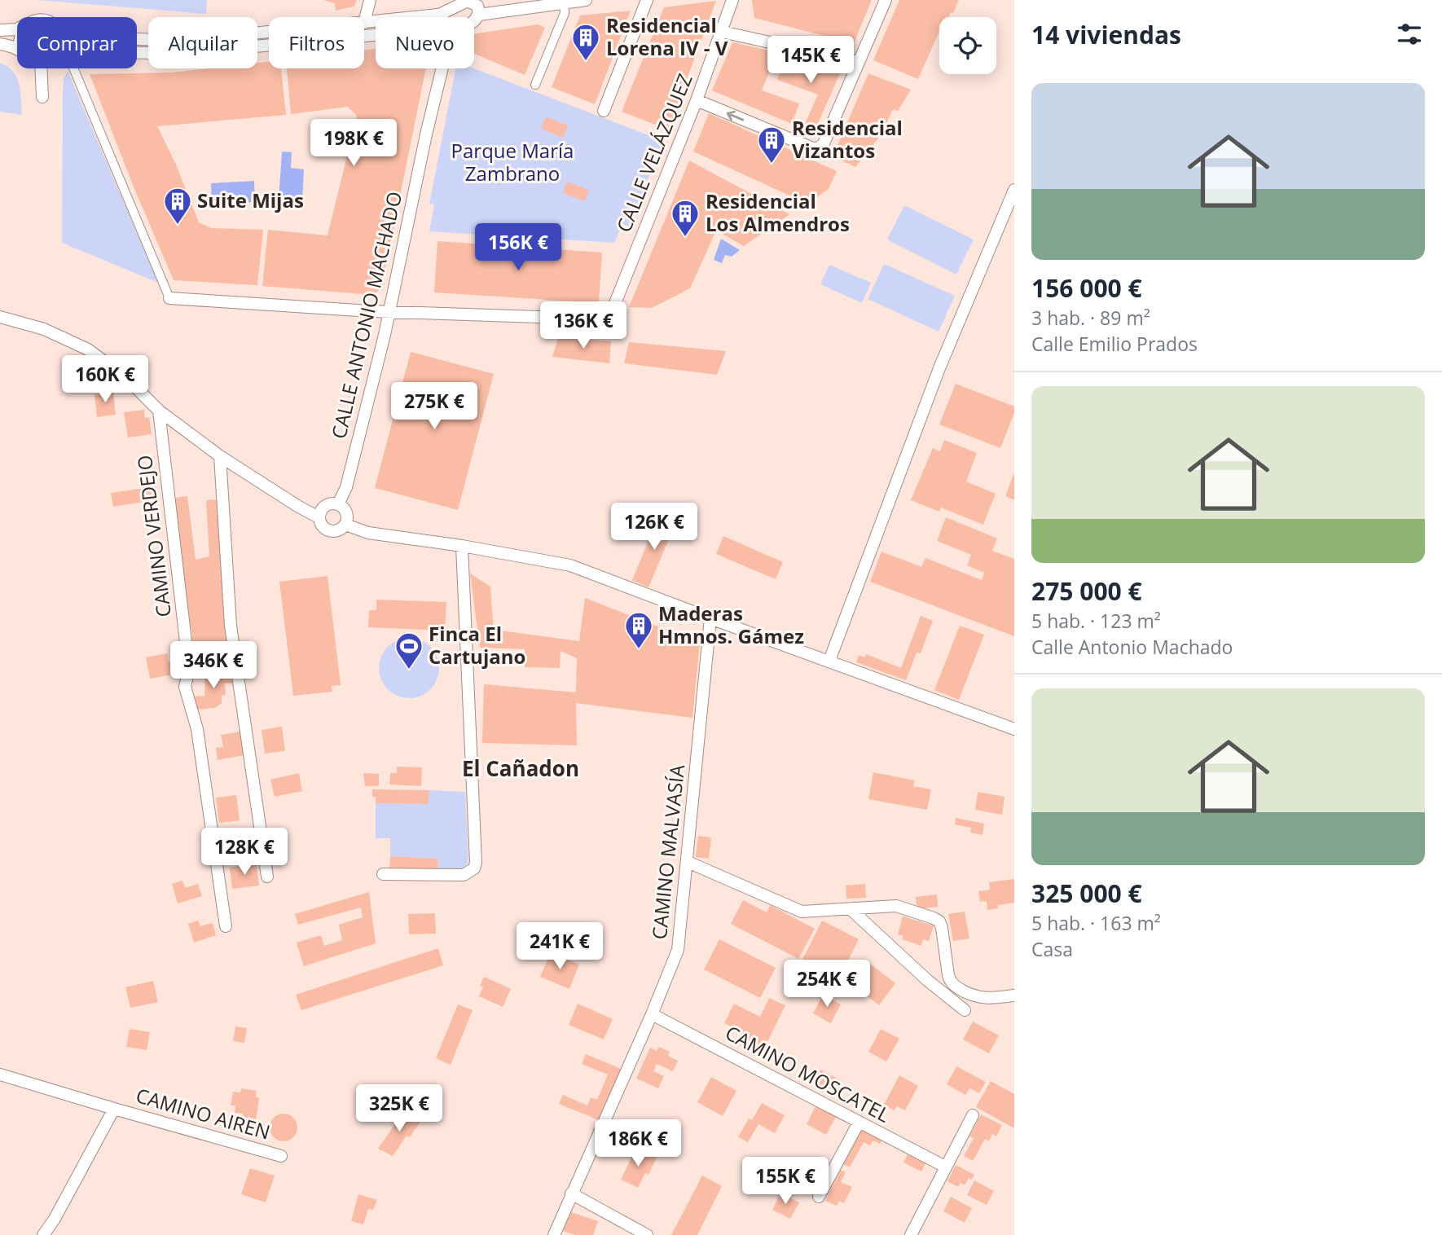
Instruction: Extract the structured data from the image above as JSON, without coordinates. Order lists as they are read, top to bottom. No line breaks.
{"streets":{"street":["CALLE VELÁZQUEZ","CALLE ANTONIO MACHADO","CAMINO VERDEJO","CAMINO MALVASÍA","CAMINO MOSCATEL","CAMINO AIREN"]},"crossings":[["CALLE VELÁZQUEZ","CALLE ANTONIO MACHADO"],["CAMINO MALVASÍA","CAMINO MOSCATEL"]],"districts":["El Cañadon"],"parks":["Parque María Zambrano"],"places":{"building":["Residencial Lorena IV - V","Residencial Vizantos","Suite Mijas","Residencial Los Almendros","Maderas Hmnos. Gámez"],"sports":["Finca El Cartujano"]},"page":{"heading":"14 viviendas","chip":["Comprar","Alquilar","Filtros","Nuevo"],"price":["145K €","198K €","156K €","136K €","160K €","275K €","126K €","346K €","128K €","241K €","254K €","325K €","186K €","155K €"],"list":[{"name":"156 000 €","note":"3 hab. · 89 m² · Calle Emilio Prados"},{"name":"275 000 €","note":"5 hab. · 123 m² · Calle Antonio Machado"},{"name":"325 000 €","note":"5 hab. · 163 m² · Casa"}]}}
